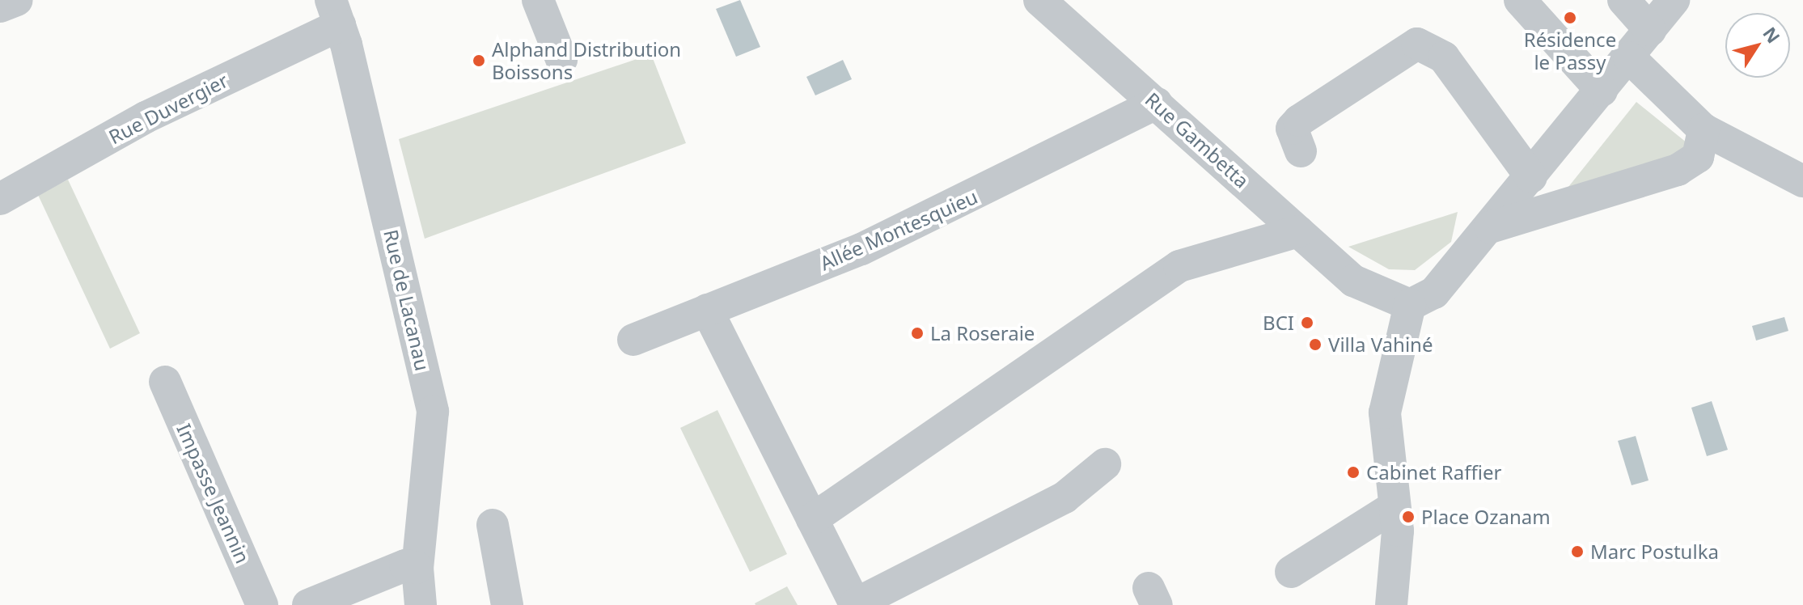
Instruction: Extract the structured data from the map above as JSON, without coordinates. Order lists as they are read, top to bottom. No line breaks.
{"streets":{"street":["Rue Duvergier","Rue Gambetta","Allée Montesquieu","Rue de Lacanau","Impasse Jeannin"]},"crossings":[["Rue Duvergier","Rue de Lacanau"],["Rue Gambetta","Allée Montesquieu"]],"places":["Résidence le Passy","Alphand Distribution Boissons","BCI","La Roseraie","Villa Vahiné","Cabinet Raffier","Place Ozanam","Marc Postulka"],"north":"top right"}
